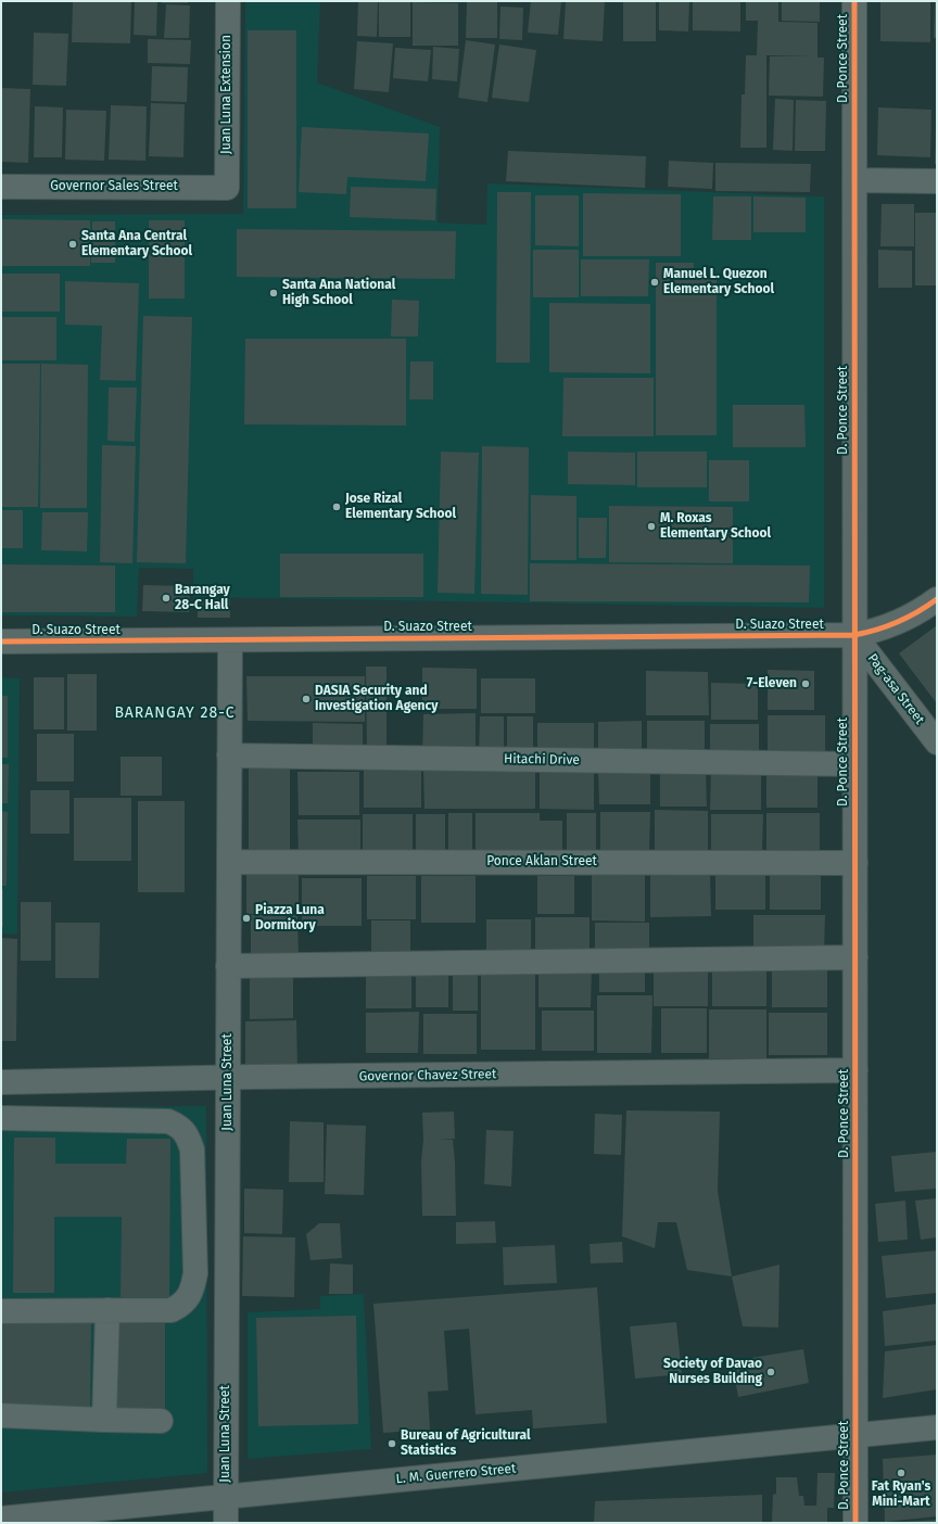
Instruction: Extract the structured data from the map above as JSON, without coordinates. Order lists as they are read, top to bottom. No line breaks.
{"streets":{"street":["D. Ponce Street","Juan Luna Extension","Governor Sales Street","D. Suazo Street","Pag-asa Street","Hitachi Drive","Ponce Aklan Street","Governor Chavez Street","Juan Luna Street","L. M. Guerrero Street"]},"crossings":[["D. Ponce Street","D. Suazo Street"],["D. Ponce Street","Pag-asa Street"],["D. Ponce Street","Hitachi Drive"],["D. Ponce Street","Ponce Aklan Street"],["D. Ponce Street","Governor Chavez Street"],["D. Ponce Street","L. M. Guerrero Street"],["Juan Luna Extension","Governor Sales Street"],["D. Suazo Street","Pag-asa Street"],["D. Suazo Street","Juan Luna Street"],["Hitachi Drive","Juan Luna Street"],["Ponce Aklan Street","Juan Luna Street"],["Governor Chavez Street","Juan Luna Street"],["Juan Luna Street","L. M. Guerrero Street"]],"districts":["BARANGAY 28-C"],"places":["Santa Ana Central Elementary School","Manuel L. Quezon Elementary School","Santa Ana National High School","Jose Rizal Elementary School","M. Roxas Elementary School","Barangay 28-C Hall","7-Eleven","DASIA Security and Investigation Agency","Piazza Luna Dormitory","Society of Davao Nurses Building","Bureau of Agricultural Statistics","Fat Ryan's Mini-Mart"]}
